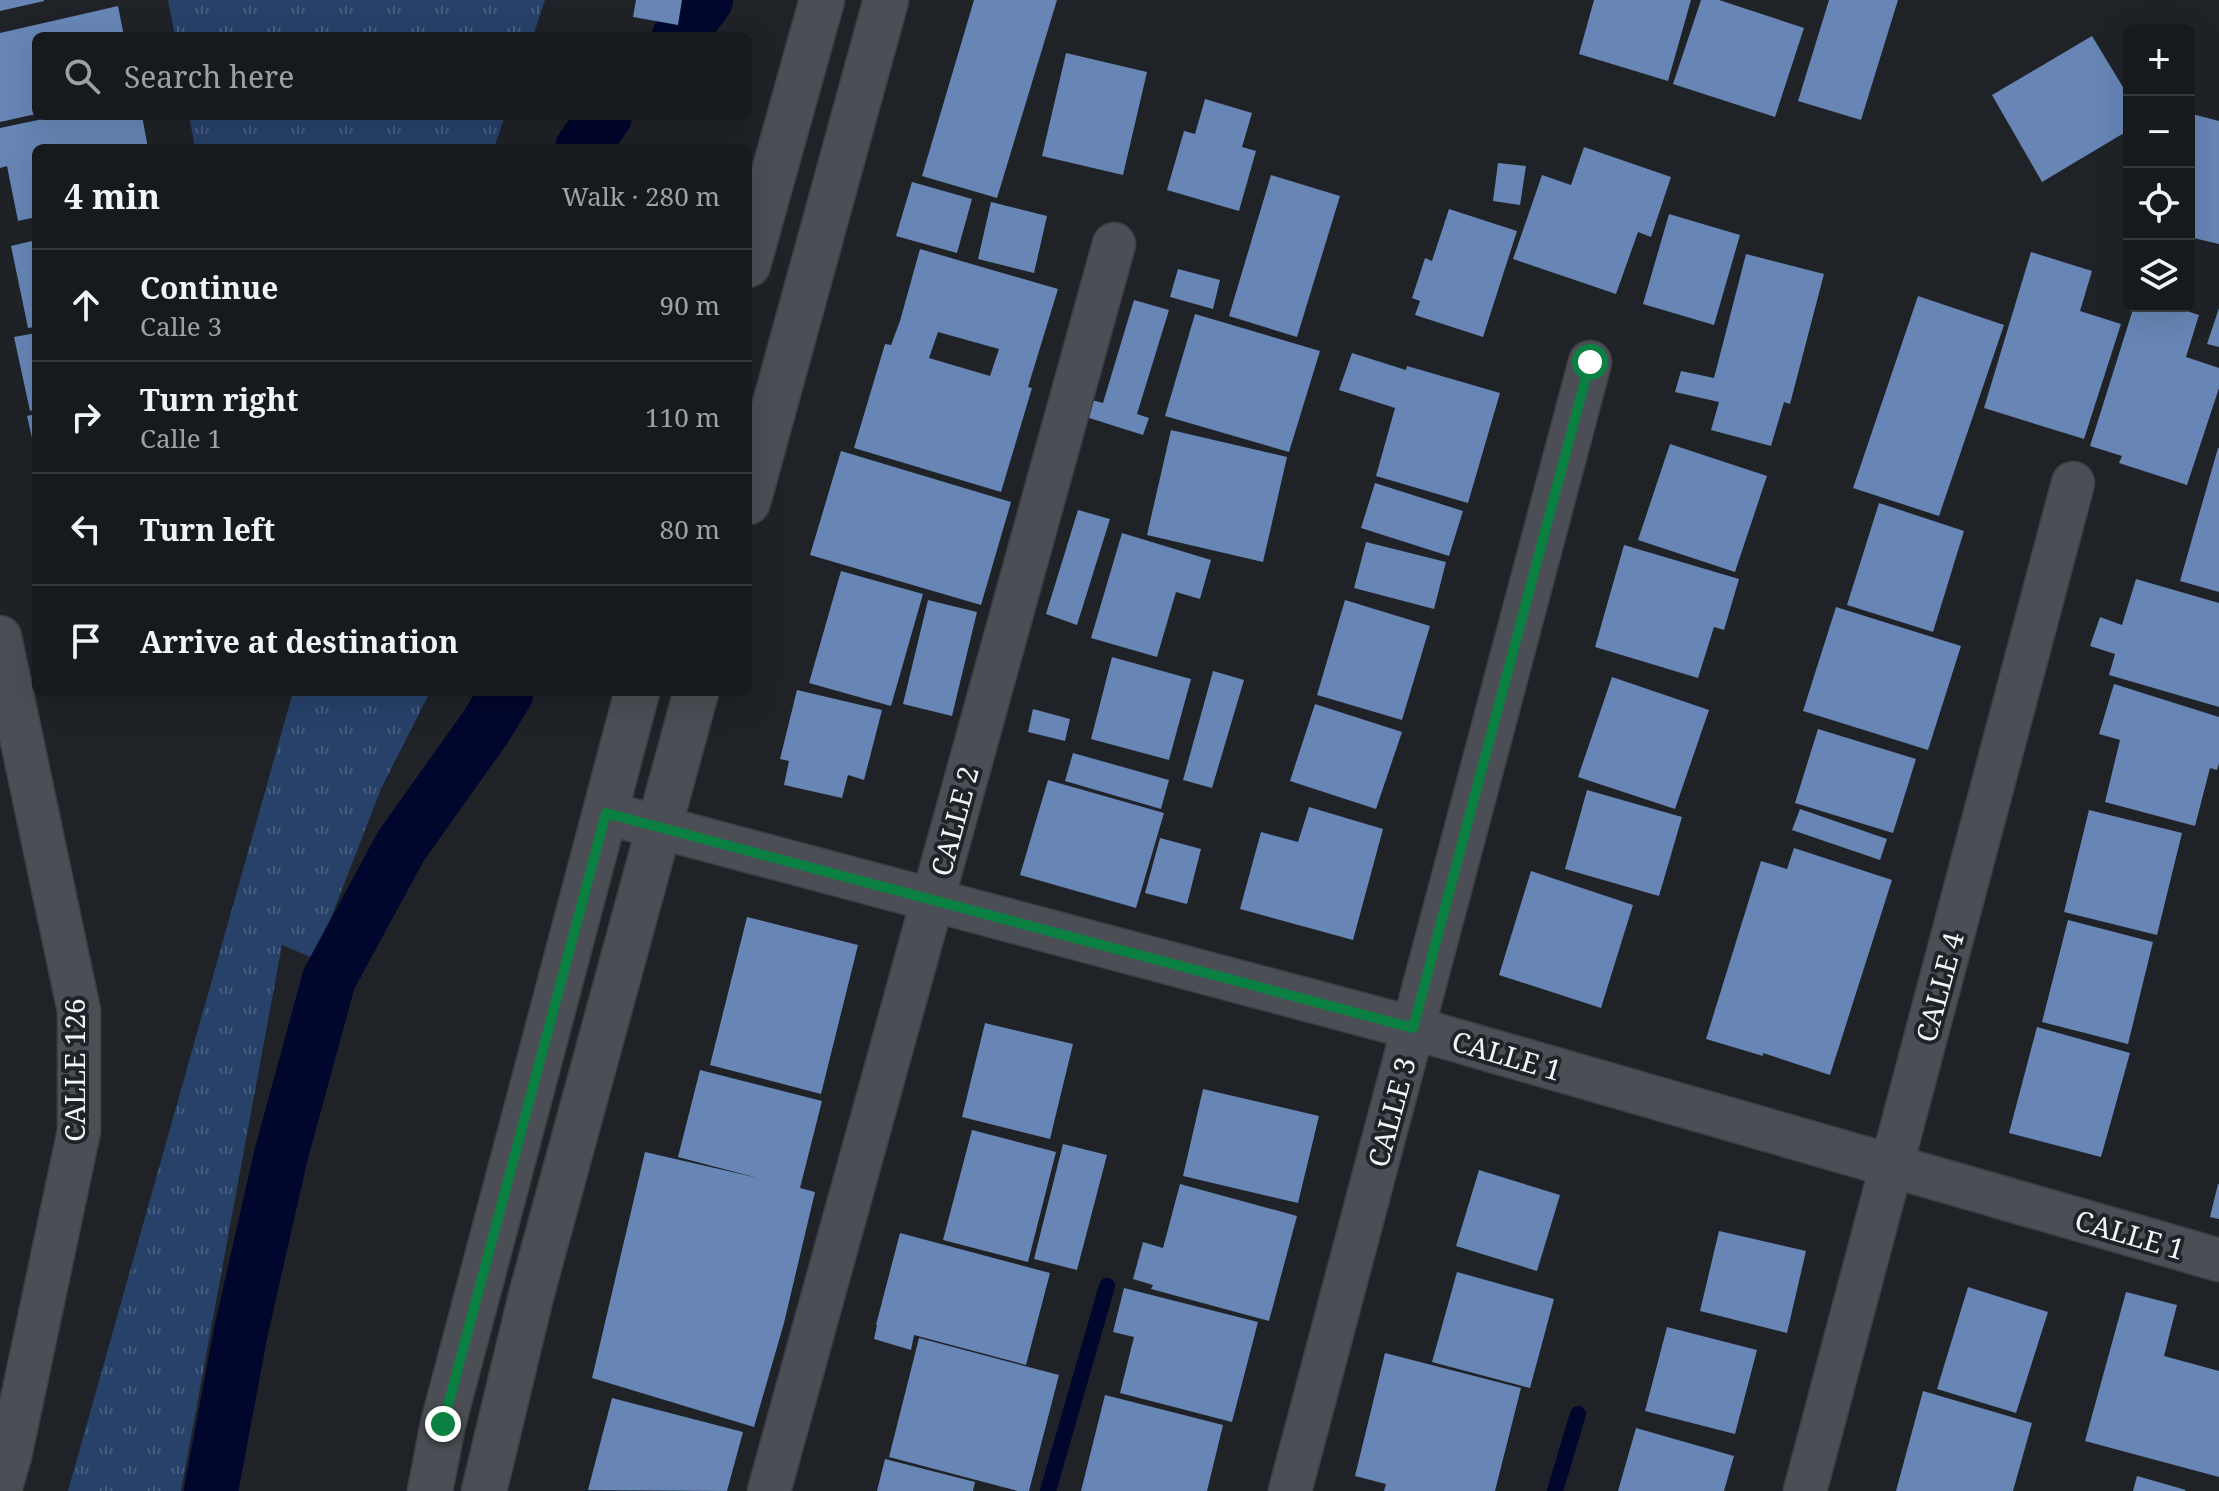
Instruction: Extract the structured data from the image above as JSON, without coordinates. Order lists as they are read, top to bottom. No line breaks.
{"streets":{"street":["CALLE 2","CALLE 4","CALLE 1","CALLE 126","CALLE 3"]},"crossings":[["CALLE 2","CALLE 1"],["CALLE 4","CALLE 1"],["CALLE 1","CALLE 3"]],"page":{"map_buttons":["+","−"],"search":"Search here","heading":["4 min","Walk · 280 m"],"list":[["Continue","Calle 3","90 m"],["Turn right","Calle 1","110 m"],["Turn left","80 m"],"Arrive at destination"]}}
